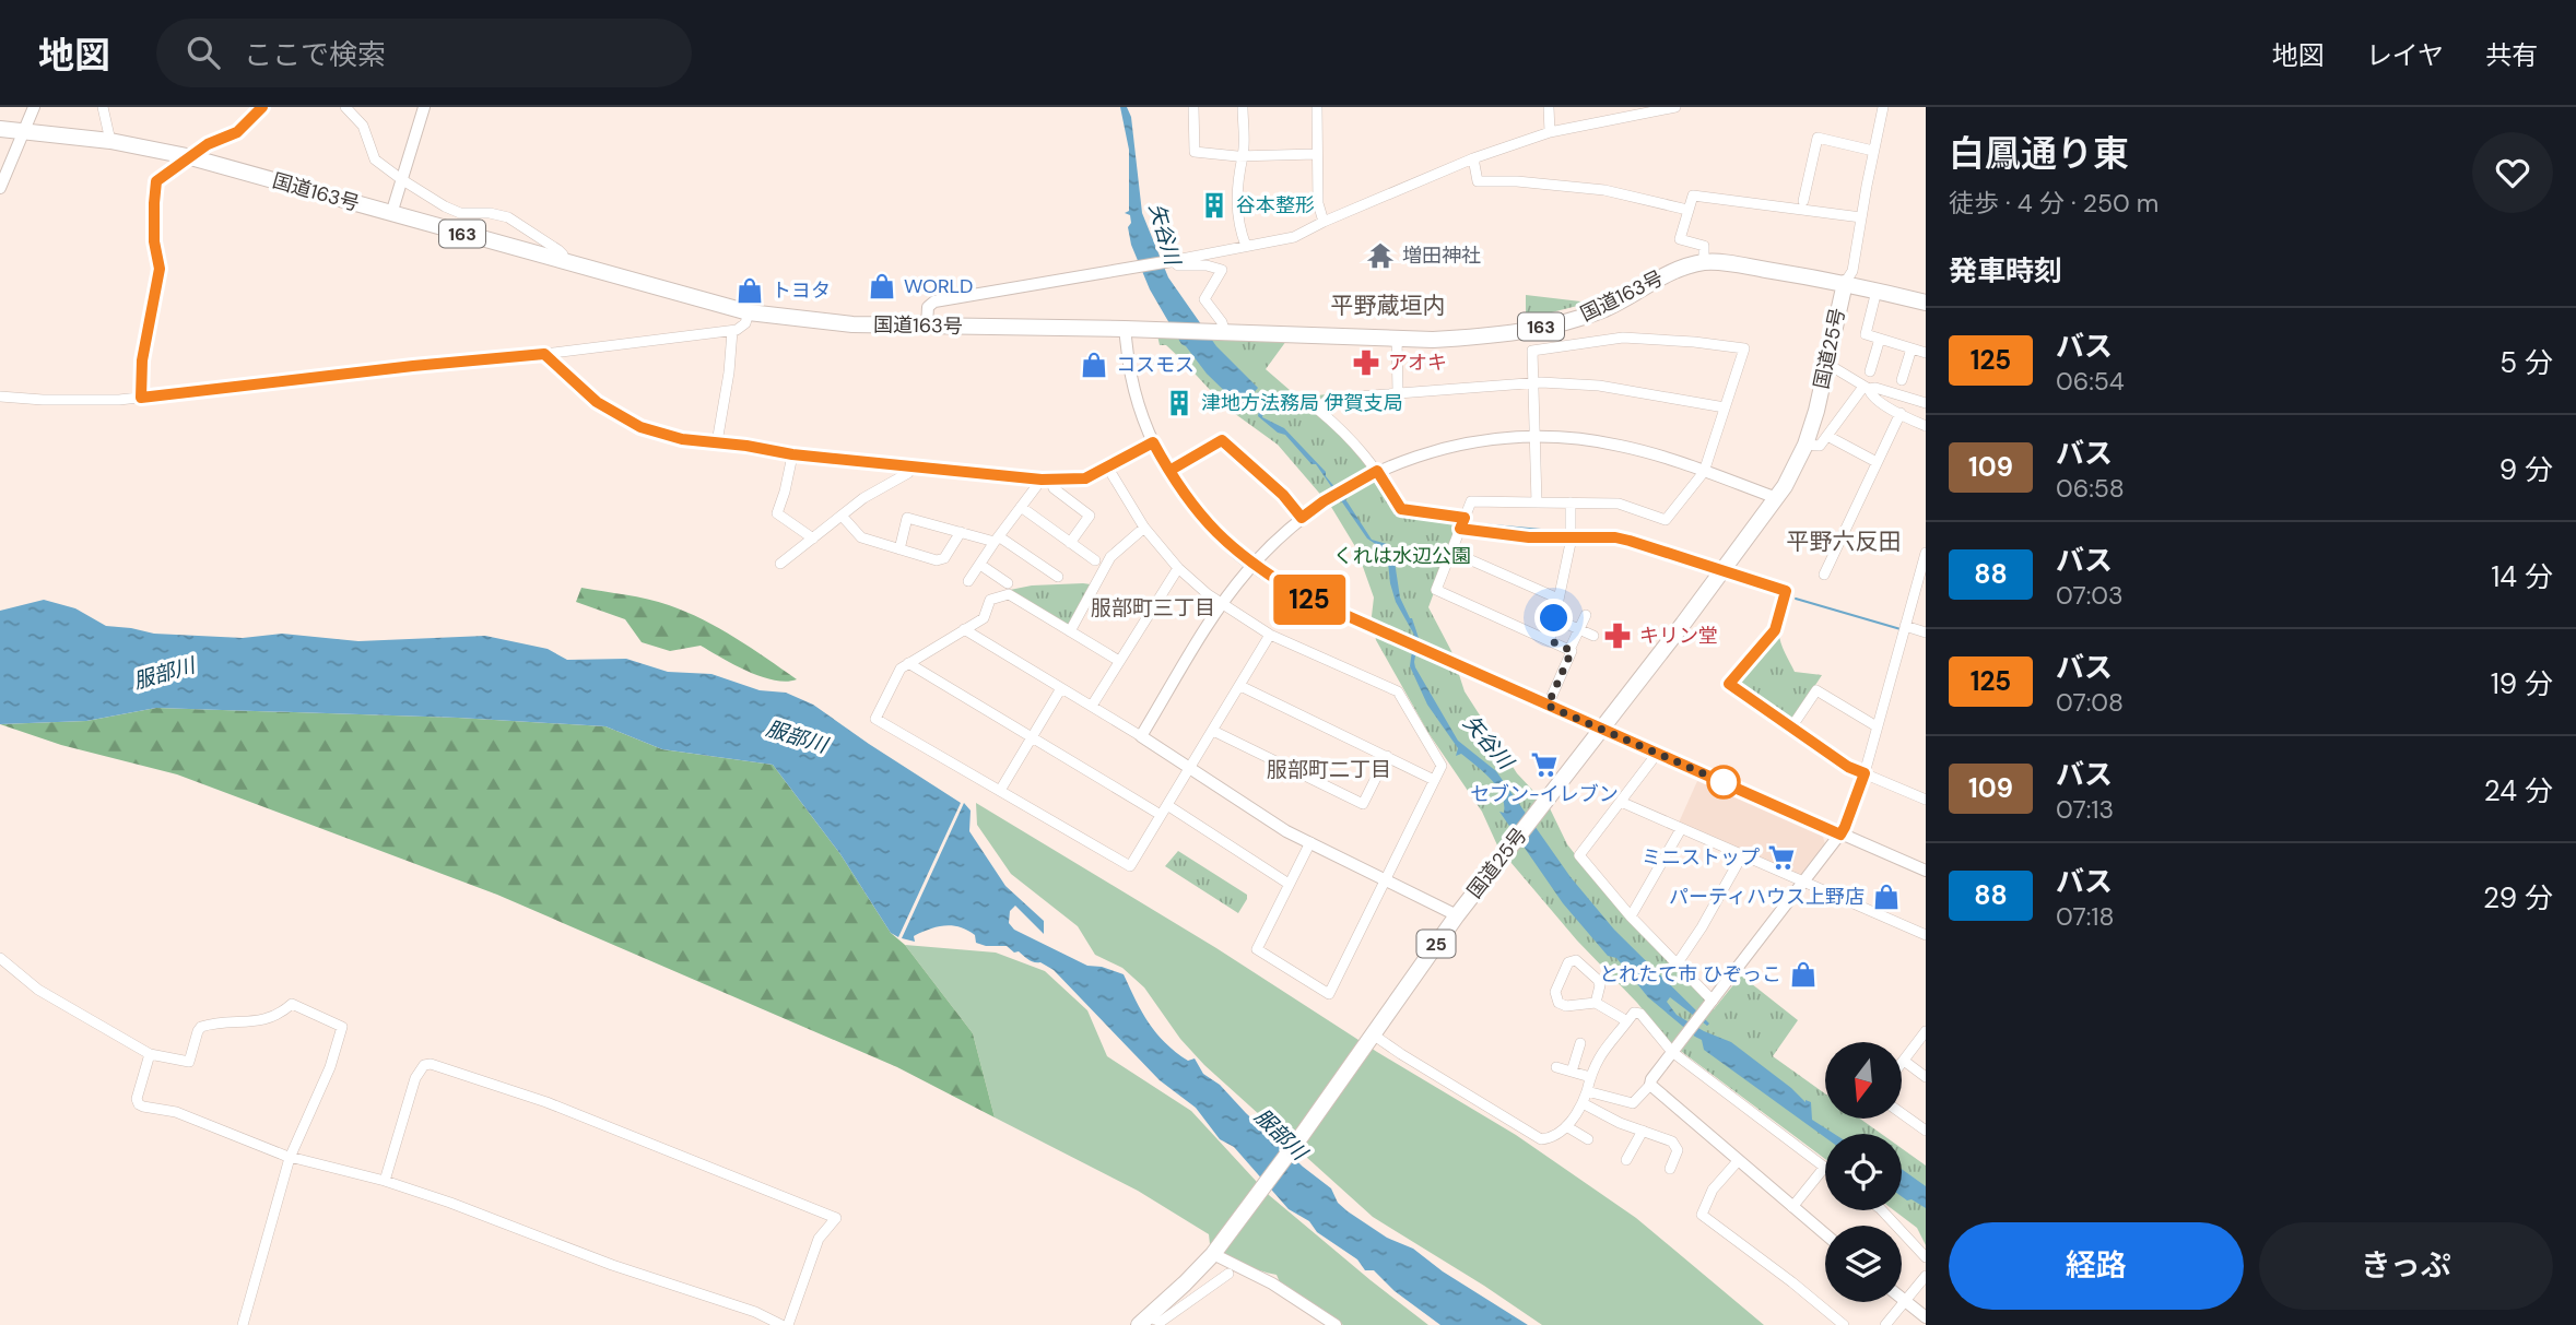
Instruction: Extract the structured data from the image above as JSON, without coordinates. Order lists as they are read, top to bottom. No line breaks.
{"streets":{"highway":["国道163号","163","国道25号","25"]},"crossings":[["国道163号","国道25号"]],"districts":["平野蔵垣内","平野六反田","服部町三丁目","服部町二丁目"],"water":["矢谷川","服部川"],"parks":["くれは水辺公園"],"places":{"building":["谷本整形","津地方法務局 伊賀支局"],"temple":["増田神社"],"shop":["WORLD","トヨタ","コスモス","パーティハウス上野店","とれたて市 ひぞっこ"],"pharmacy":["アオキ","キリン堂"],"supermarket":["セブン-イレブン","ミニストップ"]},"lines":["bus line 125"],"north":"bottom","page":{"header":"地図","search":"ここで検索","nav":["地図","レイヤ","共有"],"on_map":"125","heading":[["白鳳通り東","徒歩 · 4 分 · 250 m"],"発車時刻"],"list":[{"mark":"125","name":"バス","note":"06:54","value":"5 分"},{"mark":"109","name":"バス","note":"06:58","value":"9 分"},{"mark":"88","name":"バス","note":"07:03","value":"14 分"},{"mark":"125","name":"バス","note":"07:08","value":"19 分"},{"mark":"109","name":"バス","note":"07:13","value":"24 分"},{"mark":"88","name":"バス","note":"07:18","value":"29 分"}],"buttons":["経路","きっぷ"]}}
